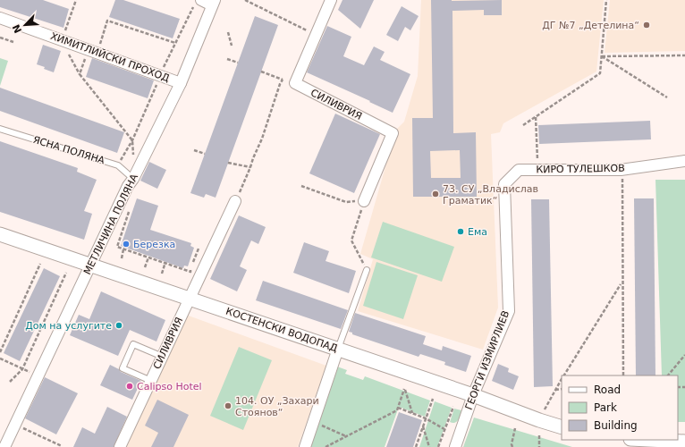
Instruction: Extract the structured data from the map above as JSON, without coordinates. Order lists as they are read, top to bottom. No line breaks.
{"streets":{"street":["ХИМИТЛИЙСКИ ПРОХОД","СИЛИВРИЯ","КИРО ТУЛЕШКОВ","МЕТЛИЧИНА ПОЛЯНА","КОСТЕНСКИ ВОДОПАД","ГЕОРГИ ИЗМИРЛИЕВ"],"lane":["ЯСНА ПОЛЯНА"]},"crossings":[["ХИМИТЛИЙСКИ ПРОХОД","МЕТЛИЧИНА ПОЛЯНА"],["СИЛИВРИЯ","КОСТЕНСКИ ВОДОПАД"],["ЯСНА ПОЛЯНА","МЕТЛИЧИНА ПОЛЯНА"],["КИРО ТУЛЕШКОВ","ГЕОРГИ ИЗМИРЛИЕВ"],["МЕТЛИЧИНА ПОЛЯНА","КОСТЕНСКИ ВОДОПАД"],["КОСТЕНСКИ ВОДОПАД","ГЕОРГИ ИЗМИРЛИЕВ"]],"places":["ДГ №7 „Детелина“","73. СУ „Владислав Граматик“","Ема","Березка","Дом на услугите","Calipso Hotel","104. ОУ „Захари Стоянов“"],"legend":["Road","Park","Building"],"north":"bottom left"}
